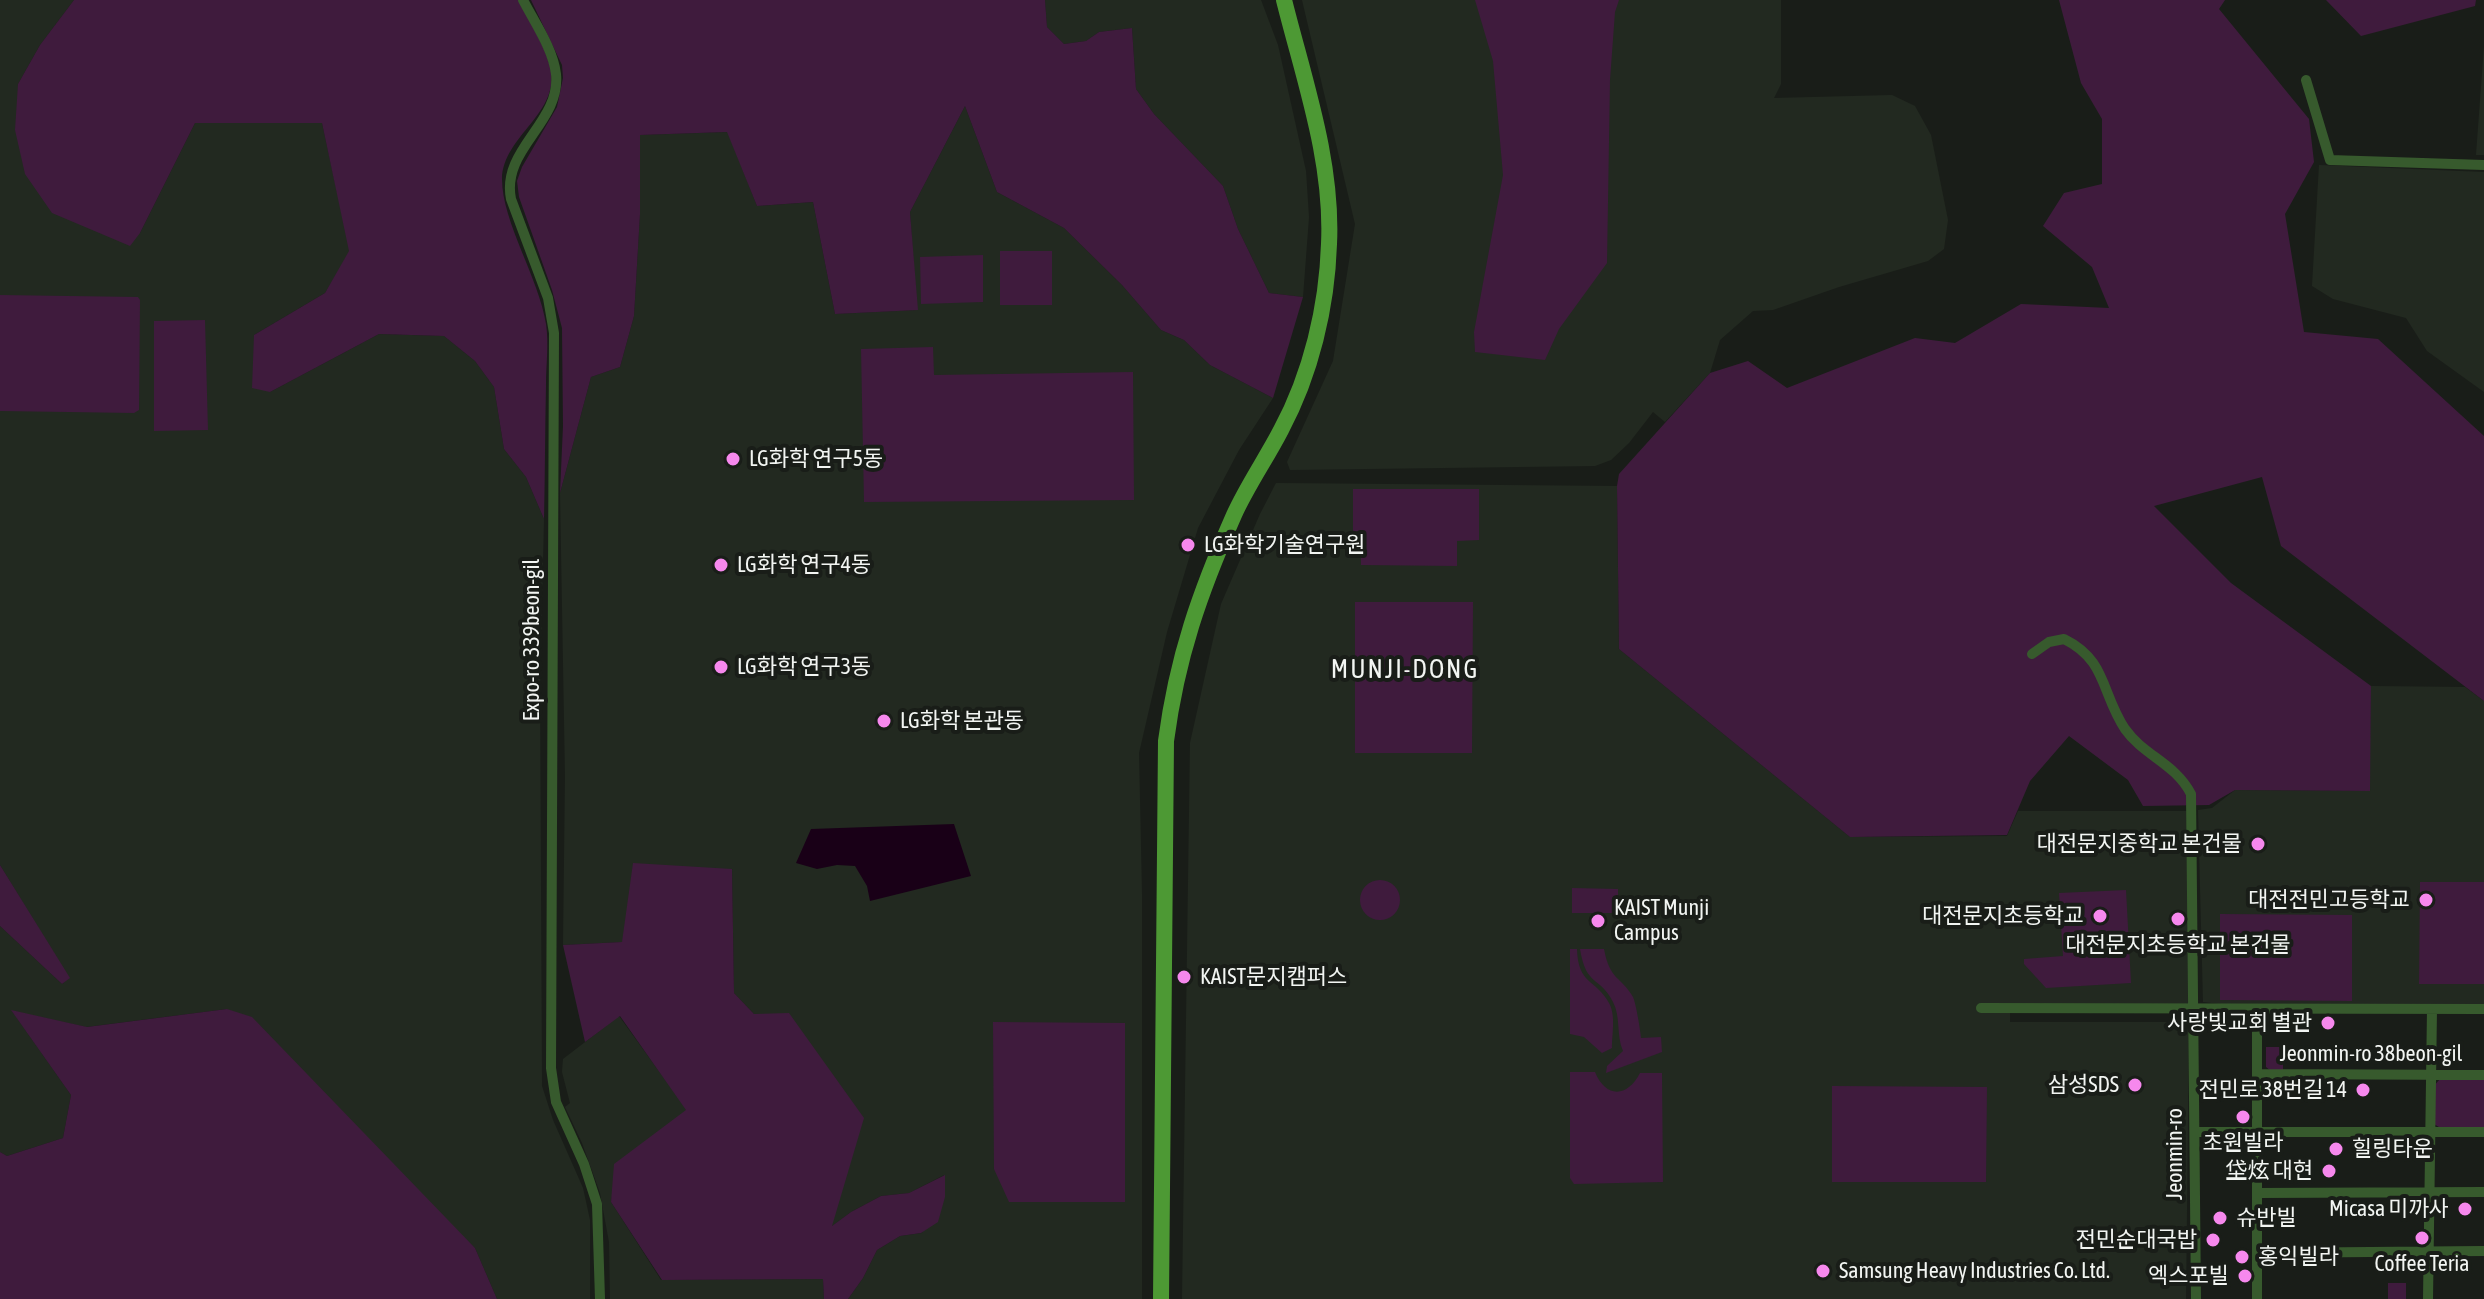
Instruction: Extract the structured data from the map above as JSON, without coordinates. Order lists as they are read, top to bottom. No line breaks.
{"streets":{"street":["Expo-ro 339beon-gil","Jeonmin-ro 38beon-gil","Jeonmin-ro"]},"districts":["MUNJI-DONG"],"places":["LG화학 연구5동","LG화학기술연구원","LG화학 연구4동","LG화학 연구3동","LG화학 본관동","대전문지중학교 본건물","대전전민고등학교","대전문지초등학교","대전문지초등학교 본건물","KAIST Munji Campus","KAIST문지캠퍼스","사랑빛교회 별관","삼성SDS","전민로 38번길 14","초원빌라","힐링타운","垈炫 대현","Micasa 미까사","슈반빌","Coffee Teria","전민순대국밥","홍익빌라","Samsung Heavy Industries Co. Ltd.","엑스포빌"]}
